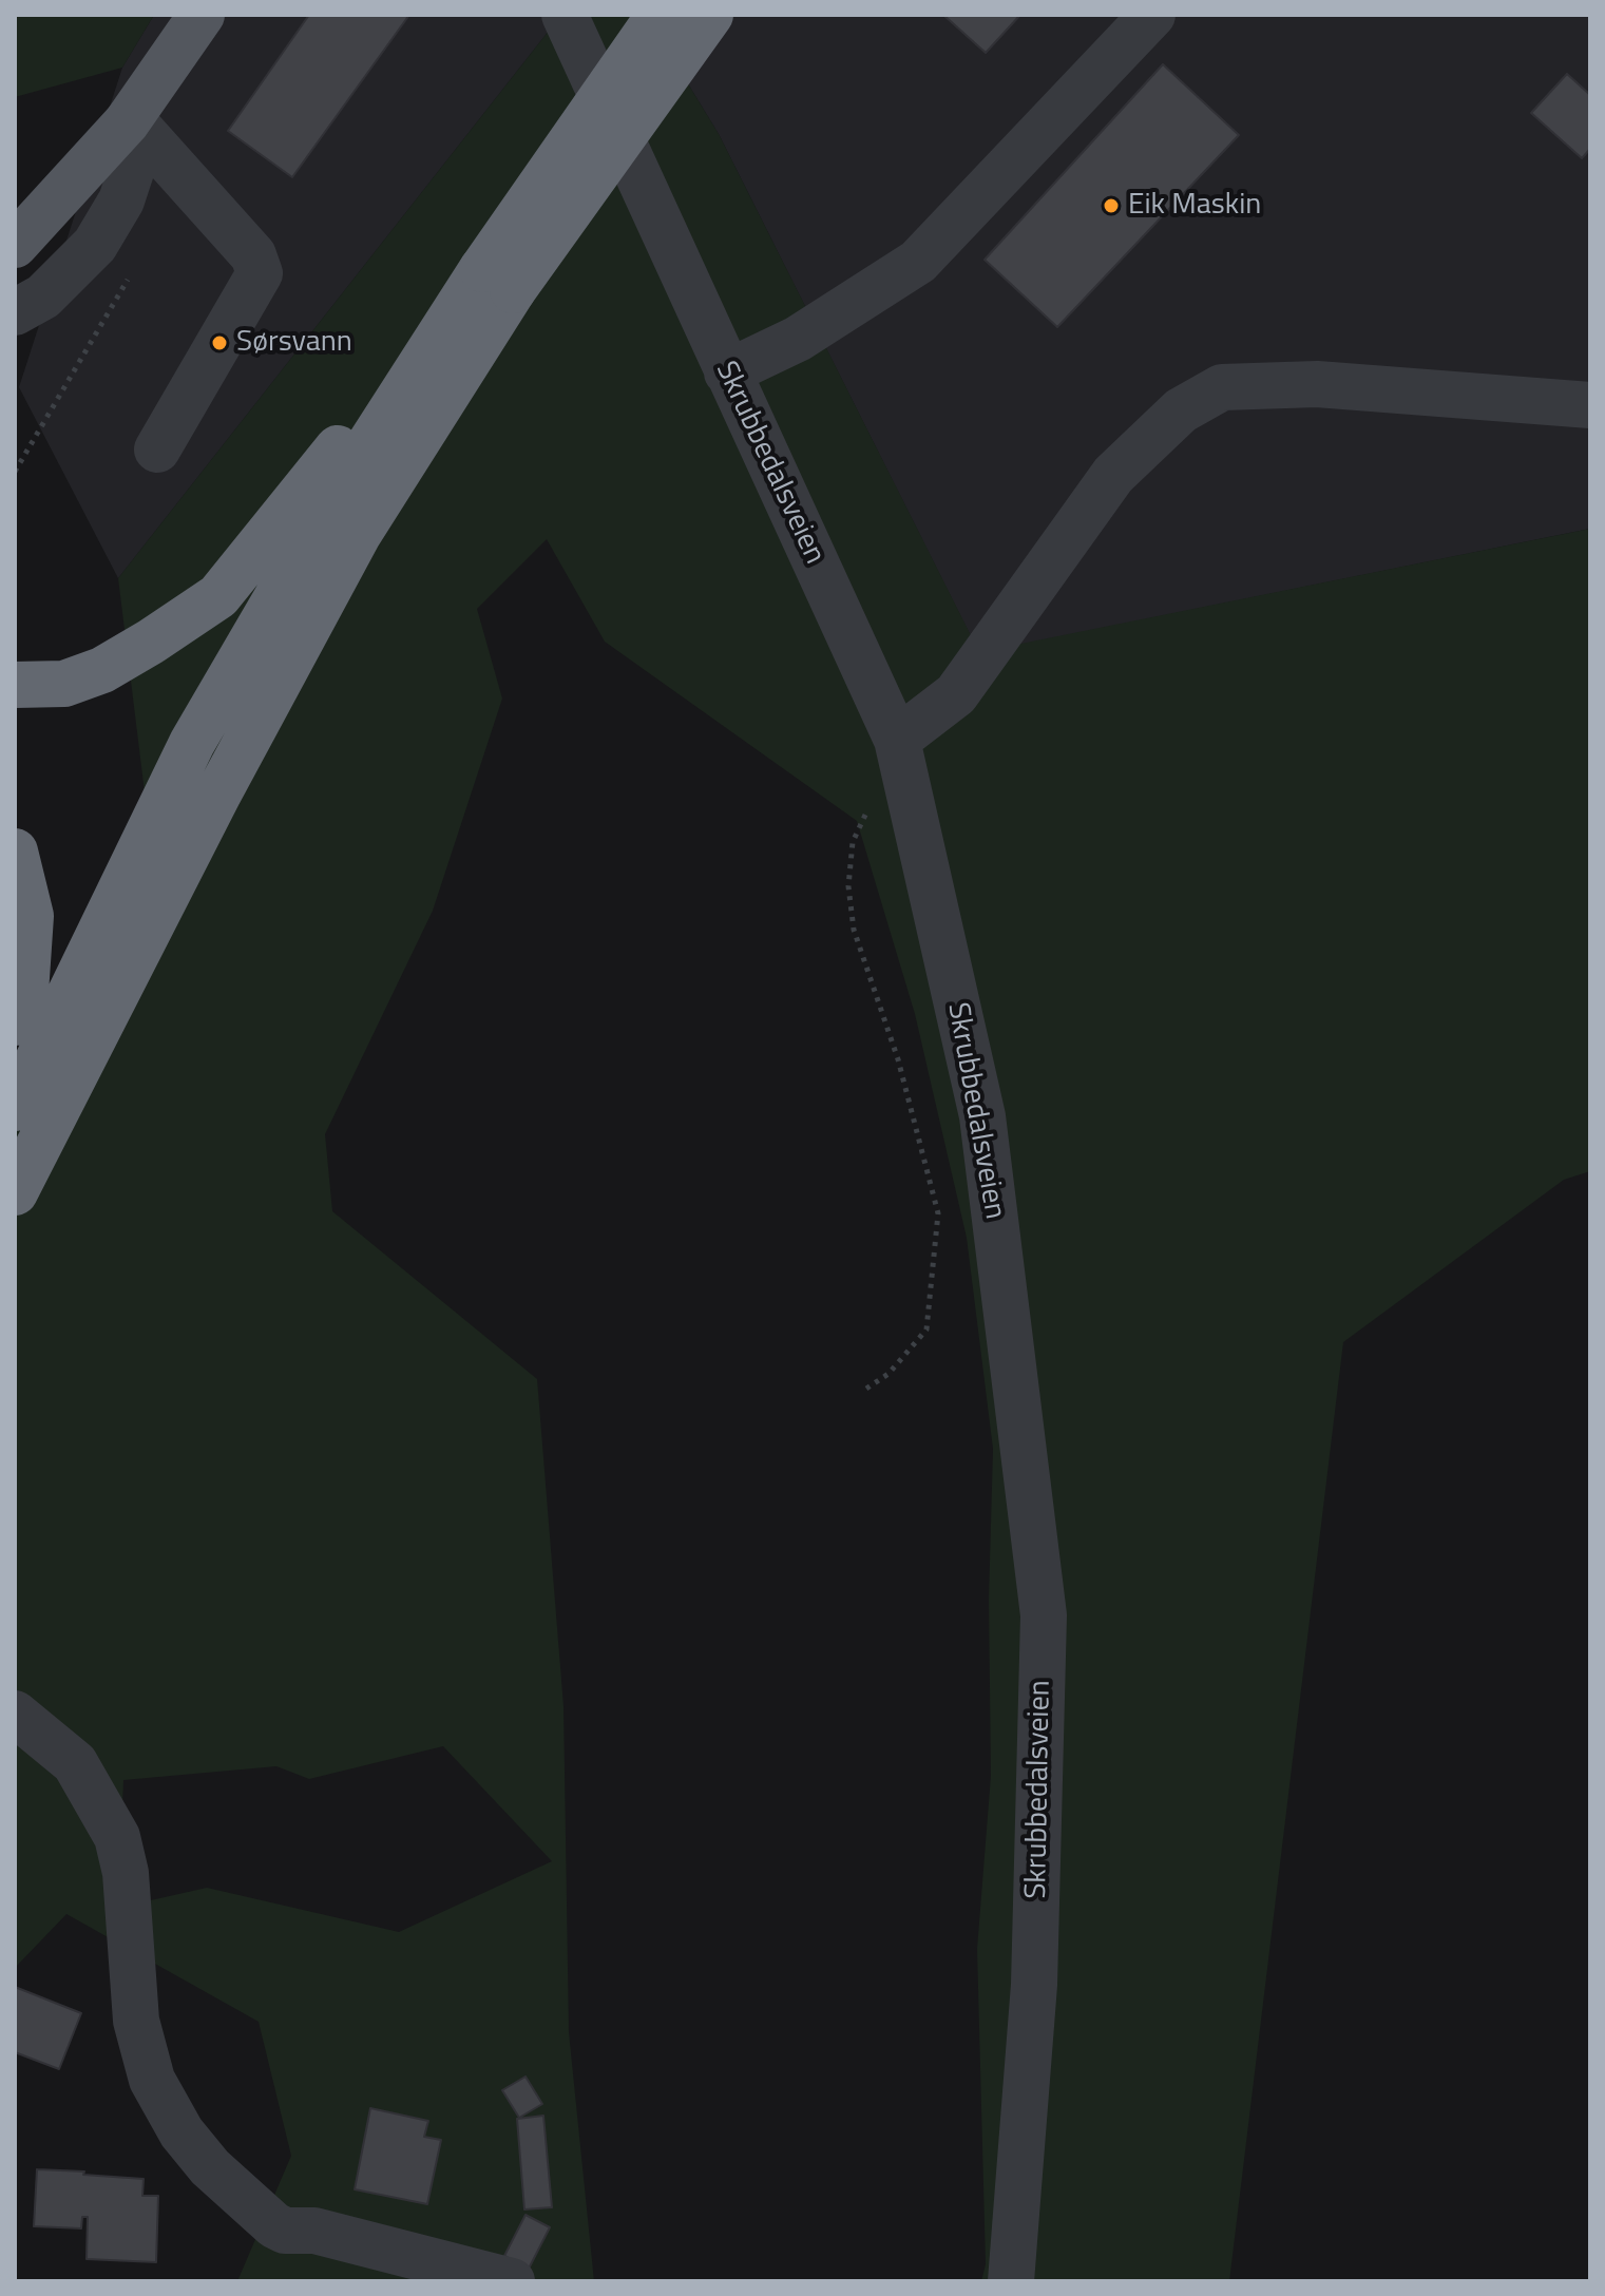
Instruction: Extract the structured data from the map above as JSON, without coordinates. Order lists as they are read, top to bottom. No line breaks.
{"streets":{"street":["Skrubbedalsveien"]},"places":["Eik Maskin","Sørsvann"]}
